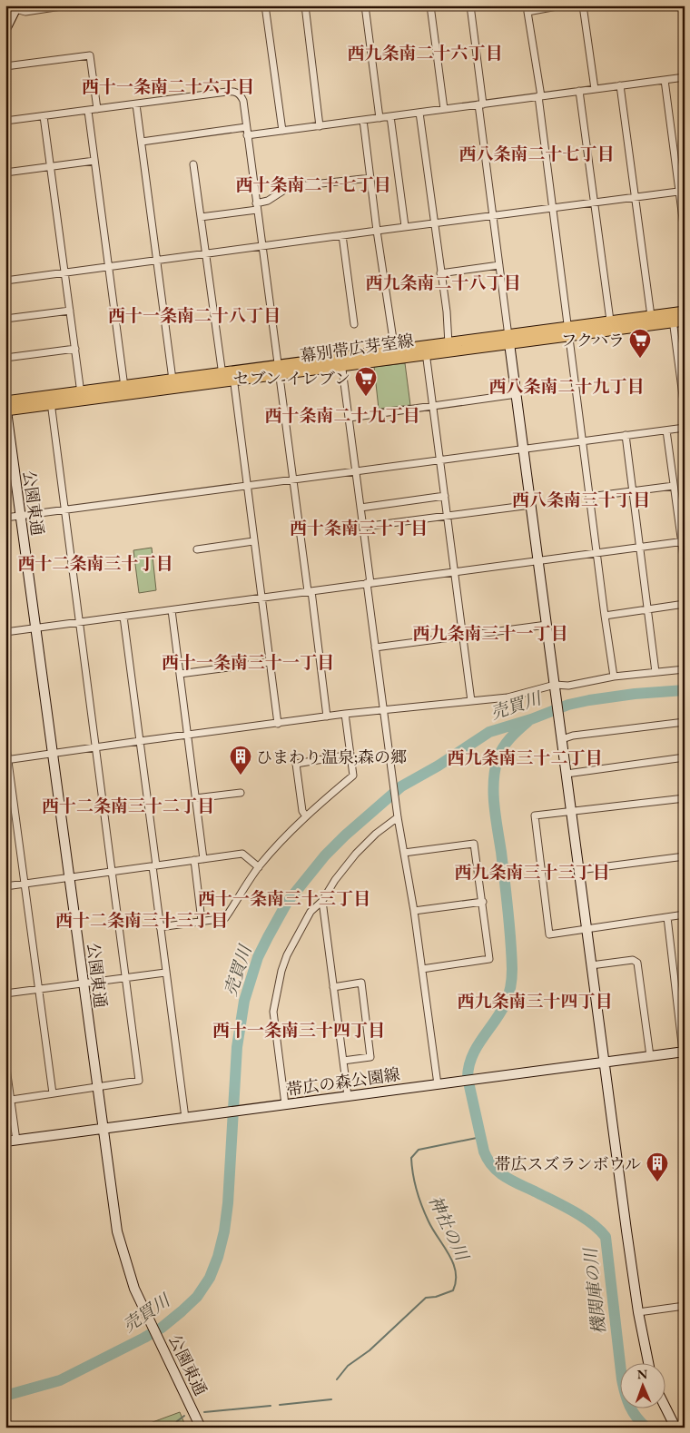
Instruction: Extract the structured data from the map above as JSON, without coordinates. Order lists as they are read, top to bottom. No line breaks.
{"streets":{"main road":["幕別帯広芽室線"],"street":["公園東通","帯広の森公園線"]},"crossings":[["幕別帯広芽室線","公園東通"],["公園東通","帯広の森公園線"]],"districts":["西九条南二十六丁目","西十一条南二十六丁目","西八条南二十七丁目","西十条南二十七丁目","西九条南二十八丁目","西十一条南二十八丁目","西八条南二十九丁目","西十条南二十九丁目","西八条南三十丁目","西十条南三十丁目","西十二条南三十丁目","西九条南三十一丁目","西十一条南三十一丁目","西九条南三十二丁目","西十二条南三十二丁目","西九条南三十三丁目","西十一条南三十三丁目","西十二条南三十三丁目","西九条南三十四丁目","西十一条南三十四丁目"],"water":["売買川","神社の川","機関庫の川"],"places":{"supermarket":["フクハラ","セブン-イレブン"],"building":["ひまわり温泉;森の郷","帯広スズランボウル"]},"north":"top"}
